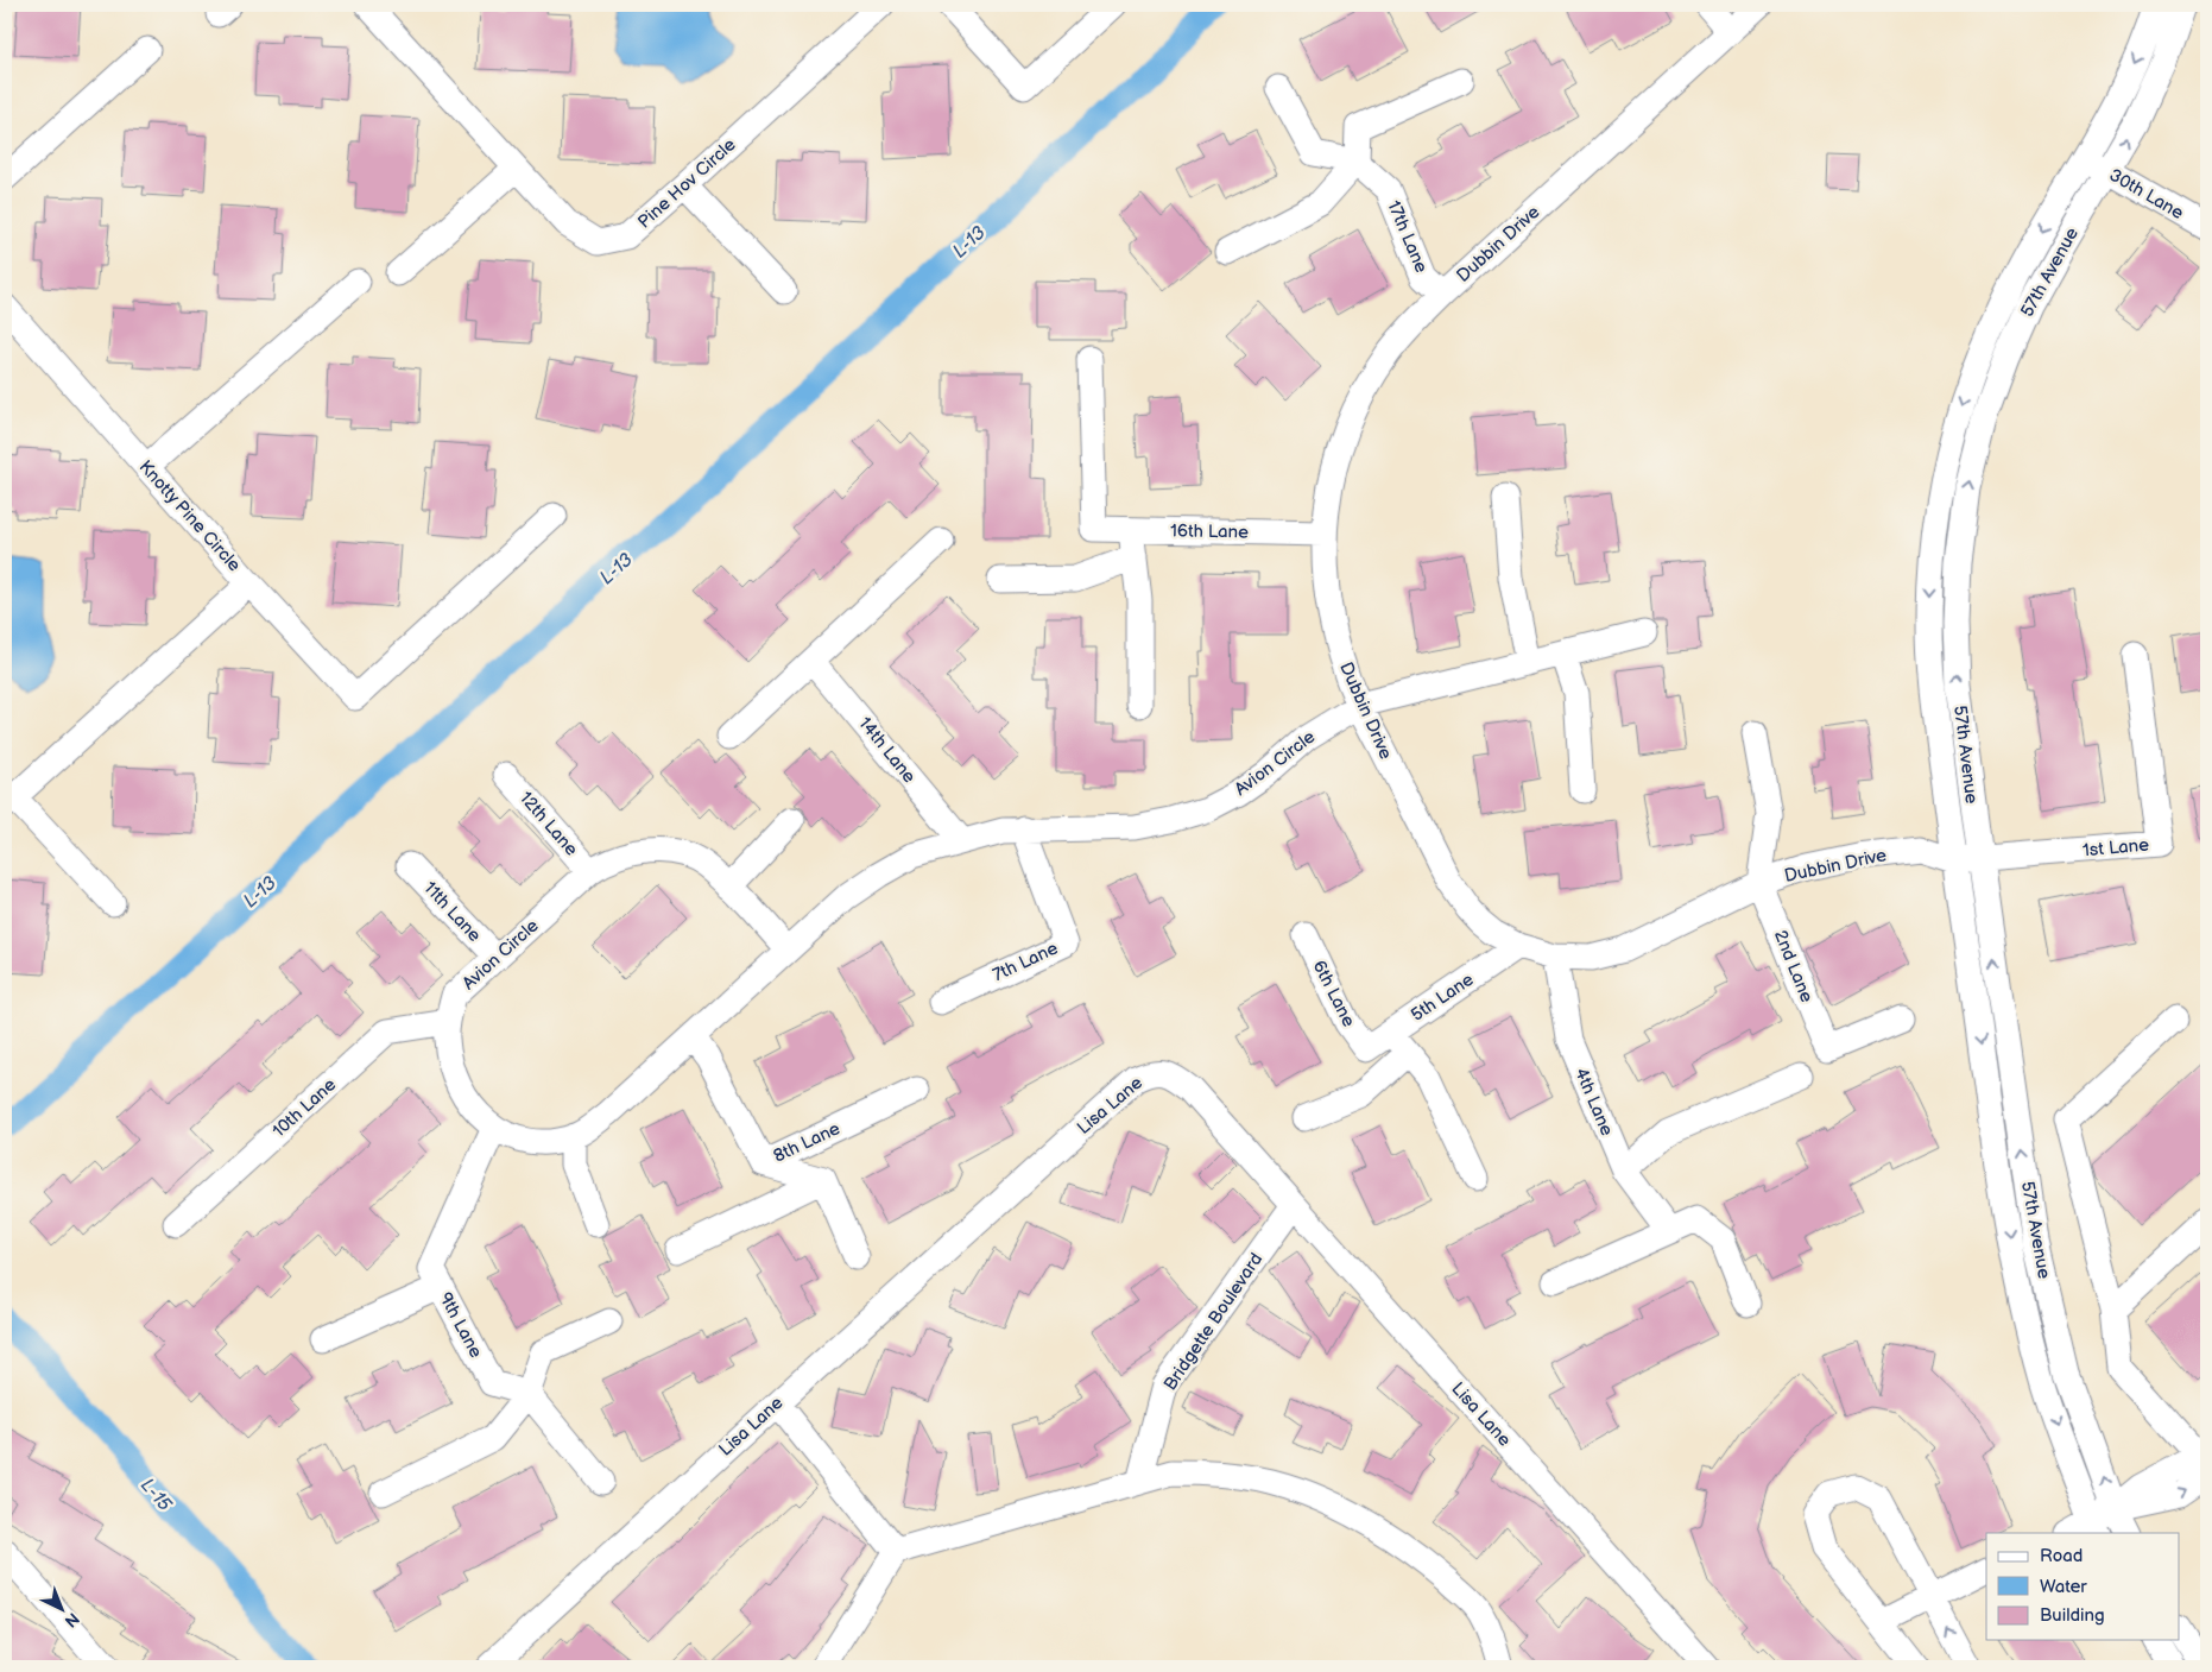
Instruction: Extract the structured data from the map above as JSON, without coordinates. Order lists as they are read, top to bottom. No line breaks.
{"streets":{"street":["Pine Hov Circle","30th Lane","17th Lane","Dubbin Drive","57th Avenue","Knotty Pine Circle","16th Lane","14th Lane","Avion Circle","12th Lane","1st Lane","11th Lane","7th Lane","2nd Lane","6th Lane","5th Lane","4th Lane","Lisa Lane","10th Lane","8th Lane","Bridgette Boulevard","9th Lane"]},"crossings":[["30th Lane","57th Avenue"],["17th Lane","Dubbin Drive"],["Dubbin Drive","57th Avenue"],["Dubbin Drive","16th Lane"],["Dubbin Drive","Avion Circle"],["Dubbin Drive","1st Lane"],["Dubbin Drive","2nd Lane"],["Dubbin Drive","5th Lane"],["Dubbin Drive","4th Lane"],["57th Avenue","1st Lane"],["14th Lane","Avion Circle"],["Avion Circle","12th Lane"],["Avion Circle","11th Lane"],["Avion Circle","7th Lane"],["Avion Circle","10th Lane"],["Avion Circle","8th Lane"],["Avion Circle","9th Lane"],["6th Lane","5th Lane"],["Lisa Lane","Bridgette Boulevard"]],"water":["L-13","L-15"],"legend":["Road","Water","Building"],"north":"bottom right"}
